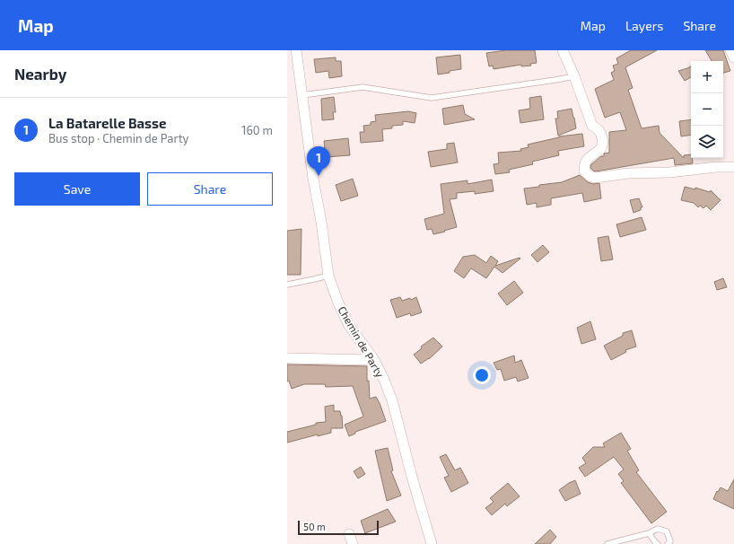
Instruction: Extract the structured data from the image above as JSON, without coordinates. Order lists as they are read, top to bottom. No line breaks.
{"streets":{"street":["Chemin de Party"]},"scale_bar":"50 m","page":{"header":"Map","nav":["Map","Layers","Share"],"heading":"Nearby","map_buttons":["+","−"],"list":[{"mark":"1","name":"La Batarelle Basse","note":"Bus stop · Chemin de Party","value":"160 m"}],"pins":"1","buttons":["Save","Share"],"scale":"50 m"}}
